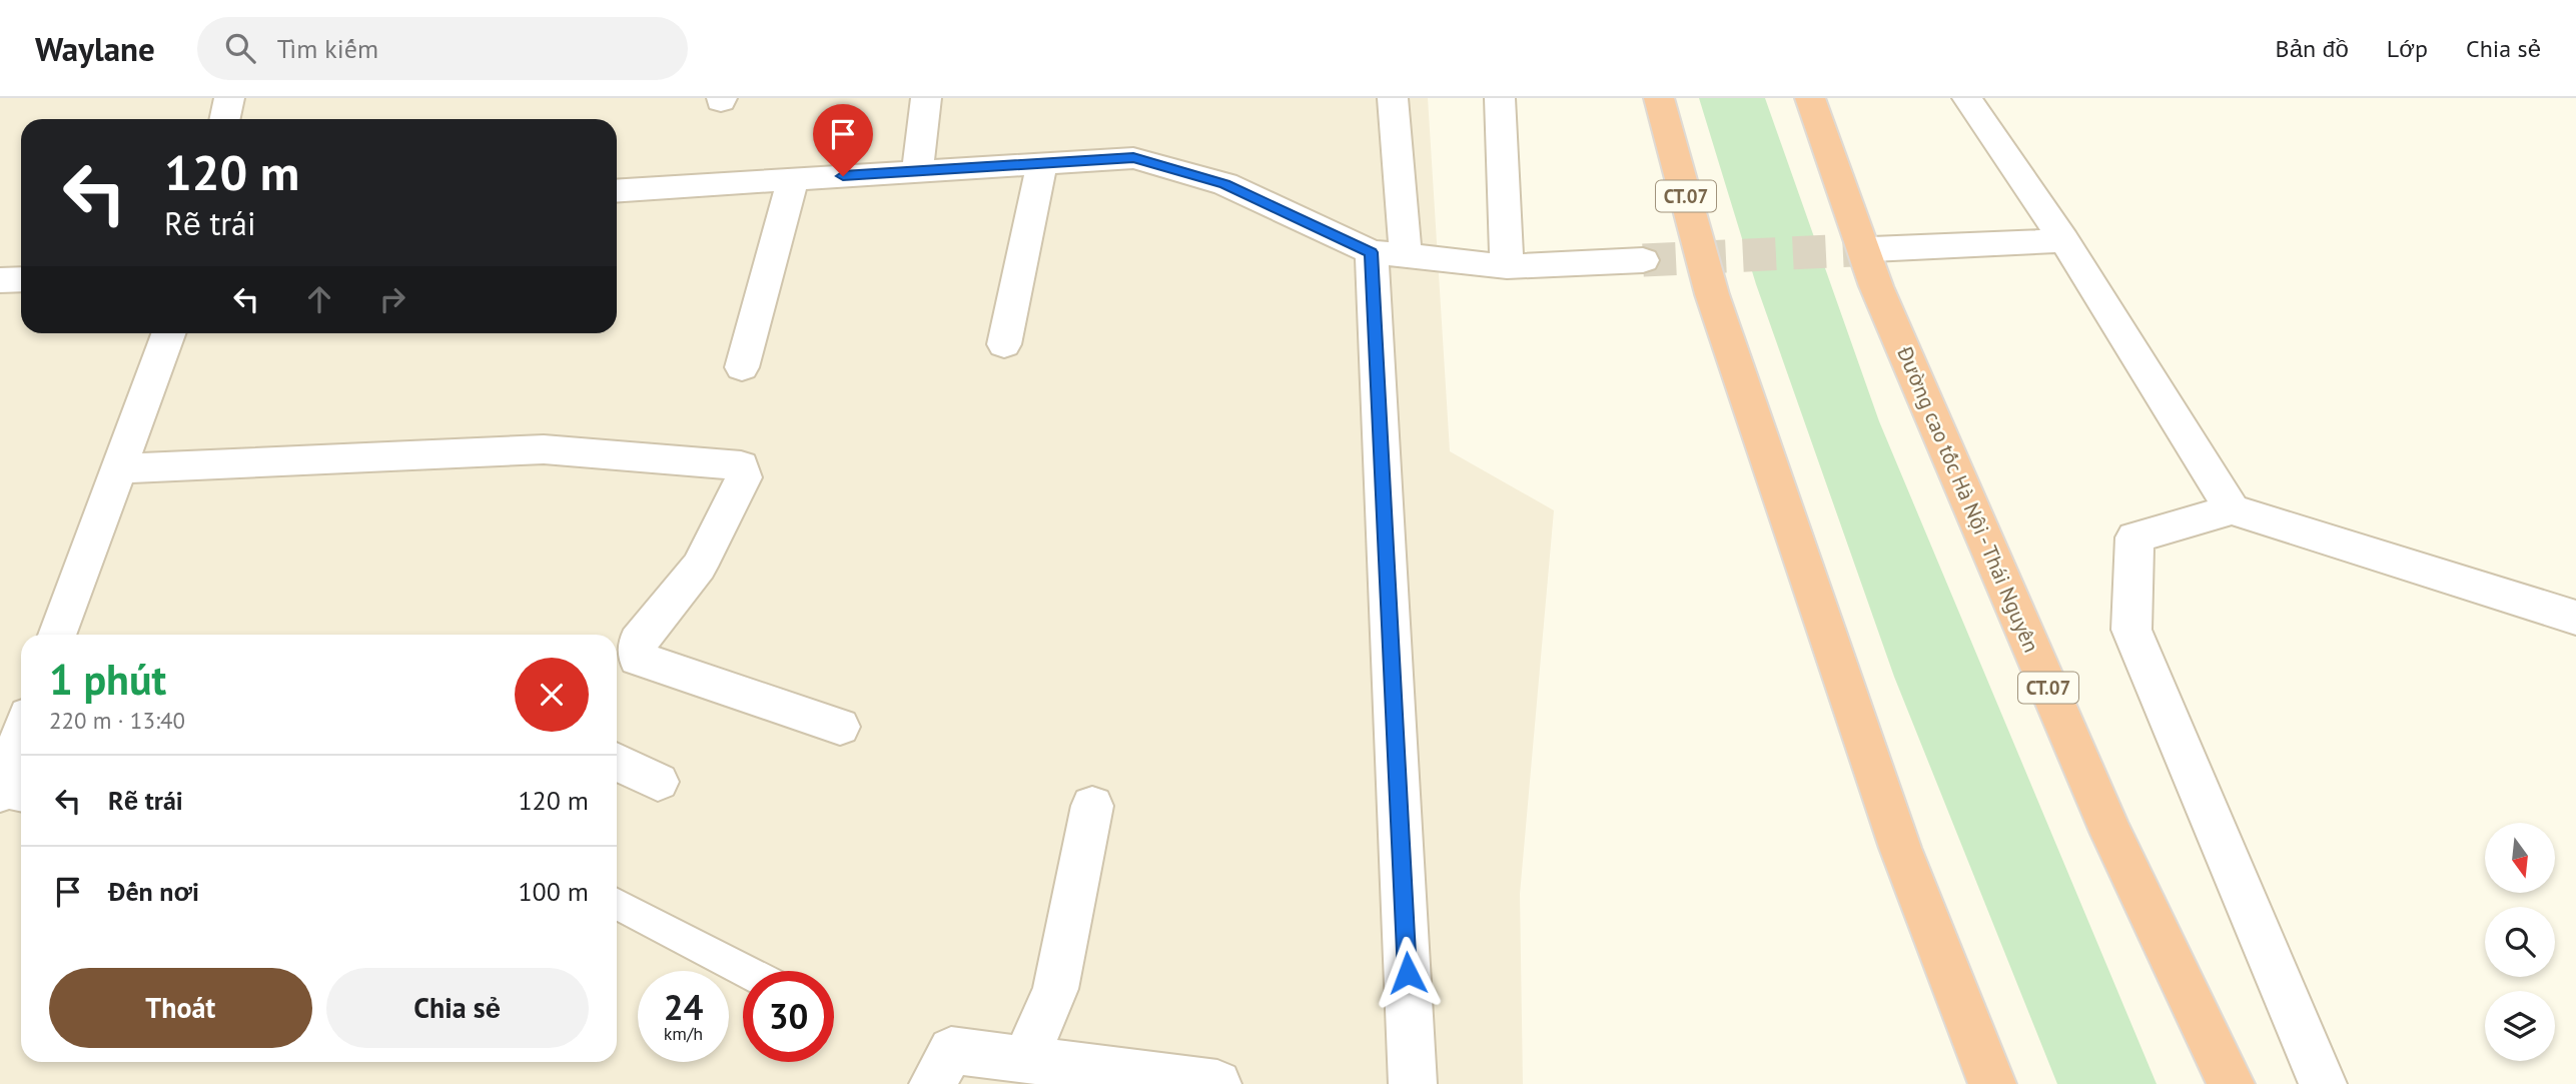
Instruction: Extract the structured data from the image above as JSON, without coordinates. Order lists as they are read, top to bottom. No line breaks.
{"streets":{"highway":["CT.07","Đường cao tốc Hà Nội - Thái Nguyên"]},"north":"bottom","page":{"header":"Waylane","search":"Tìm kiếm","nav":["Bản đồ","Lớp","Chia sẻ"],"turn":["120 m","Rẽ trái"],"heading":["1 phút","220 m · 13:40"],"list":[{"name":"Rẽ trái","value":"120 m"},{"name":"Đến nơi","value":"100 m"}],"buttons":["Thoát","Chia sẻ"],"speed":"24 km/h","limit":"30"}}
